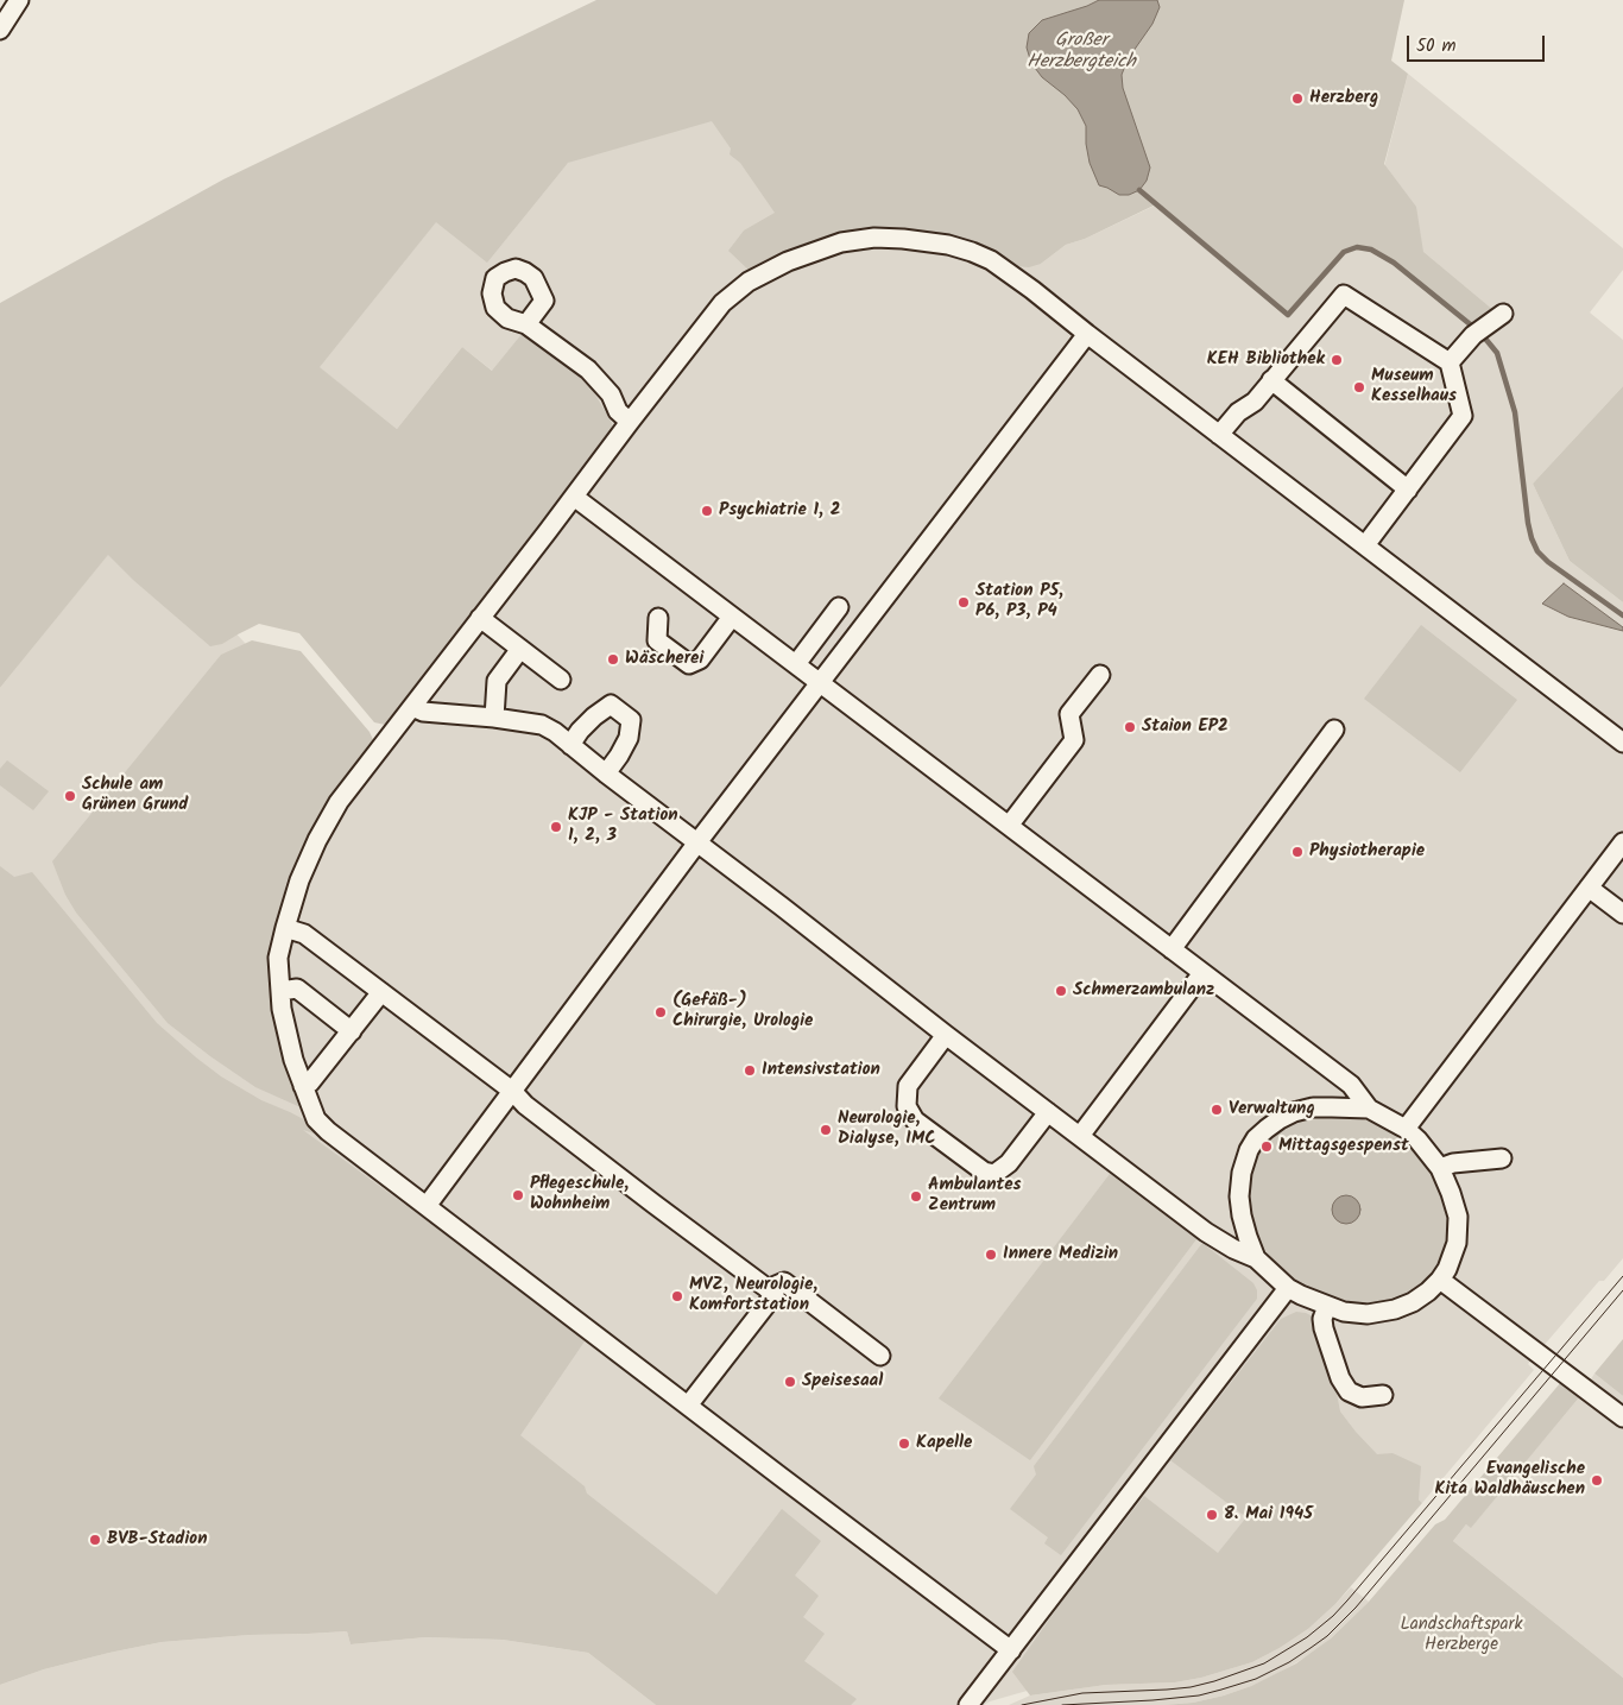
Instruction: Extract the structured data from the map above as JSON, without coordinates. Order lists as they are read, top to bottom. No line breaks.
{"water":["Großer Herzbergteich"],"parks":["Landschaftspark Herzberge"],"places":["Herzberg","KEH Bibliothek","Museum Kesselhaus","Psychiatrie 1, 2","Station P5, P6, P3, P4","Wäscherei","Staion EP2","Schule am Grünen Grund","KJP - Station 1, 2, 3","Physiotherapie","Schmerzambulanz","(Gefäß-) Chirurgie, Urologie","Intensivstation","Verwaltung","Neurologie, Dialyse, IMC","Mittagsgespenst","Pflegeschule, Wohnheim","Ambulantes Zentrum","Innere Medizin","MVZ, Neurologie, Komfortstation","Speisesaal","Kapelle","Evangelische Kita Waldhäuschen","8. Mai 1945","BVB-Stadion"],"scale_bar":"50 m"}
